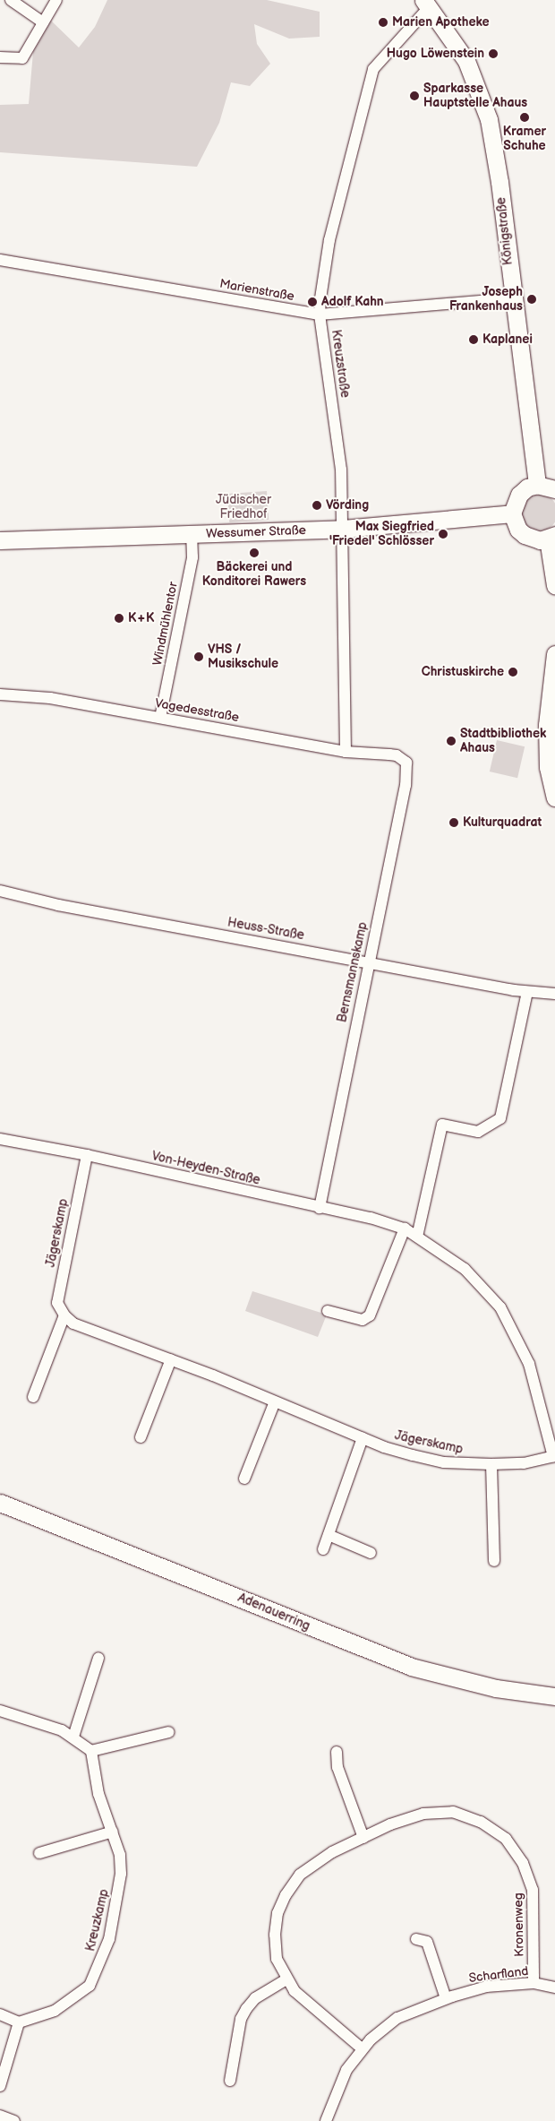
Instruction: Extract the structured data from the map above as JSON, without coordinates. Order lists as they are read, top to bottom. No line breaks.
{"streets":{"street":["Königstraße","Marienstraße","Kreuzstraße","Wessumer Straße","Windmühlentor","Vagedesstraße","Heuss-Straße","Bernsmannskamp","Von-Heyden-Straße","Jägerskamp","Adenauerring","Kreuzkamp","Kronenweg","Scharfland"]},"crossings":[["Königstraße","Marienstraße"],["Königstraße","Kreuzstraße"],["Marienstraße","Kreuzstraße"],["Kreuzstraße","Wessumer Straße"],["Kreuzstraße","Vagedesstraße"],["Wessumer Straße","Windmühlentor"],["Windmühlentor","Vagedesstraße"],["Vagedesstraße","Bernsmannskamp"],["Heuss-Straße","Bernsmannskamp"],["Bernsmannskamp","Von-Heyden-Straße"],["Von-Heyden-Straße","Jägerskamp"],["Kronenweg","Scharfland"]],"parks":["Jüdischer Friedhof"],"places":["Marien Apotheke","Hugo Löwenstein","Sparkasse Hauptstelle Ahaus","Kramer Schuhe","Joseph Frankenhaus","Adolf Kahn","Kaplanei","Vörding","Max Siegfried 'Friedel' Schlösser","Bäckerei und Konditorei Rawers","K+K","VHS / Musikschule","Christuskirche","Stadtbibliothek Ahaus","Kulturquadrat"]}
